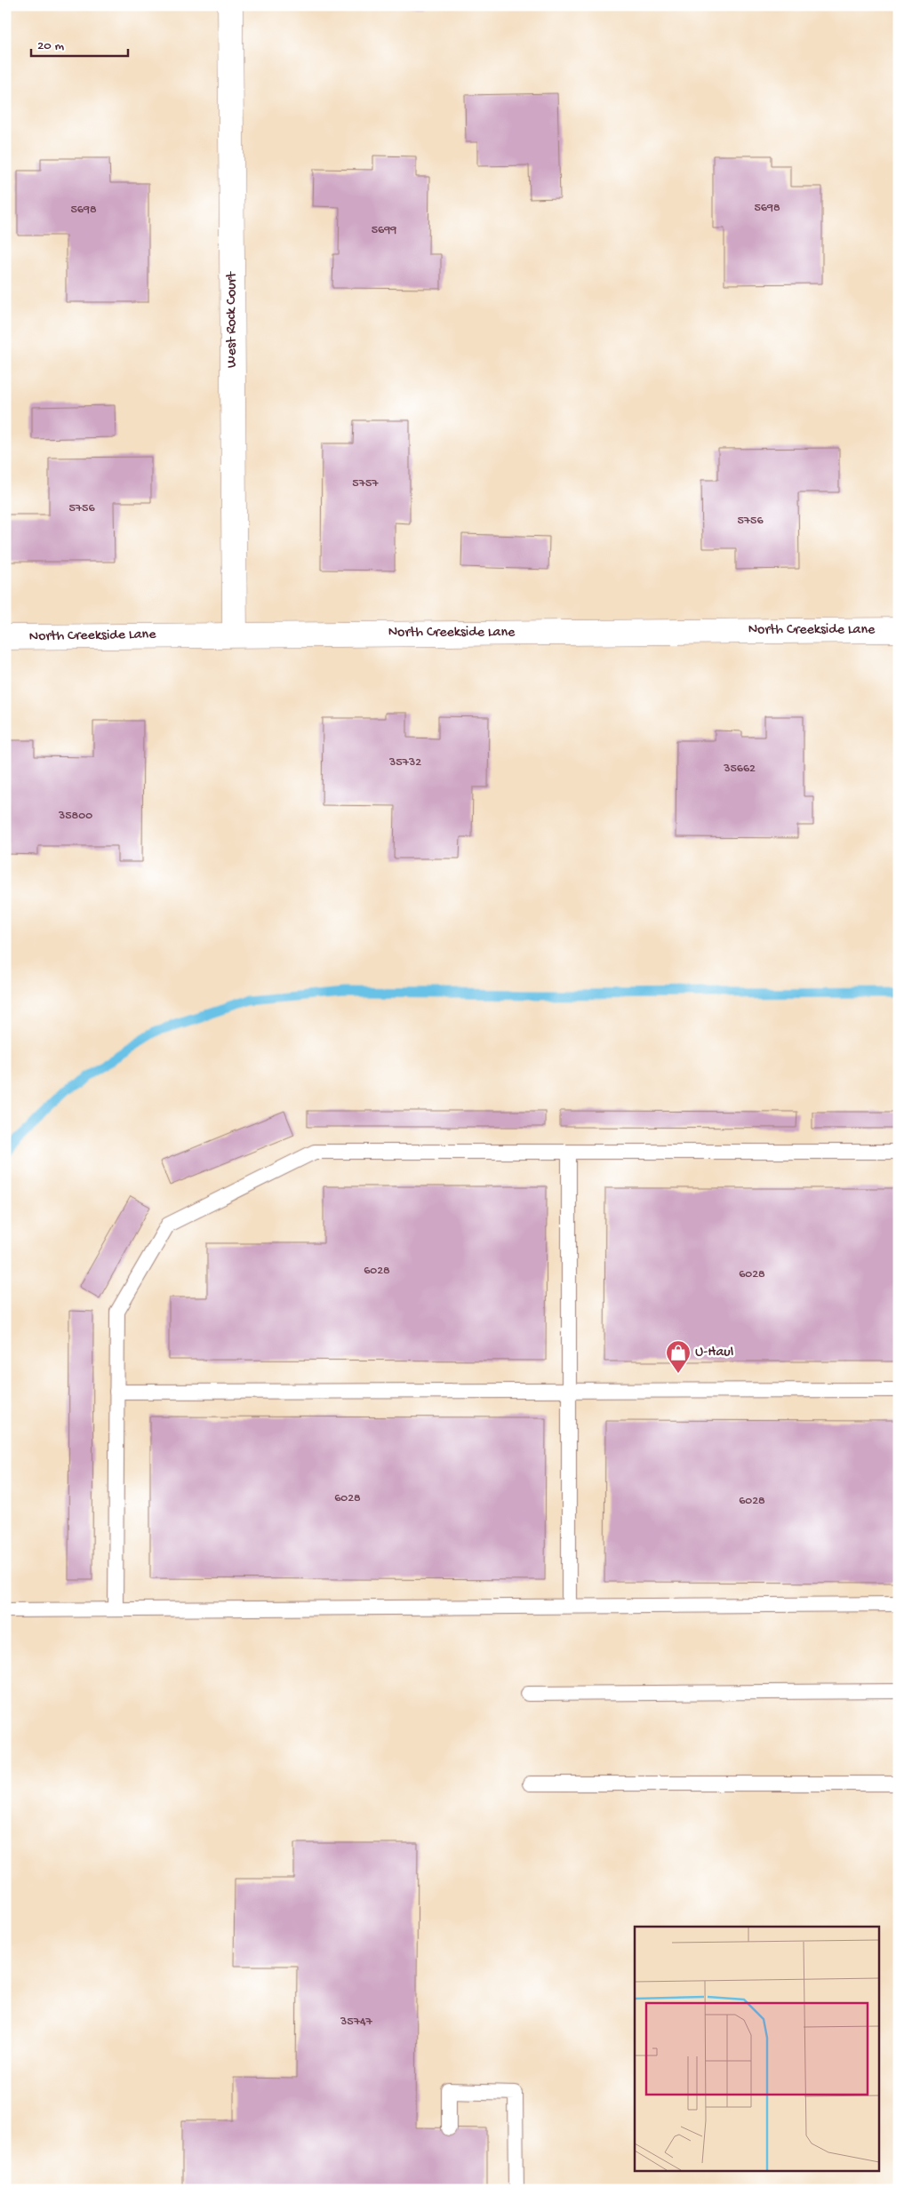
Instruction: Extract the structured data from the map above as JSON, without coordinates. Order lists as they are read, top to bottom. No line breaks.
{"streets":{"street":["West Rock Court","North Creekside Lane"]},"crossings":[["West Rock Court","North Creekside Lane"]],"places":{"shop":["U-Haul"]},"house_numbers":["5698","5698","5699","5757","5756","5756","35732","35662","35800","6028","6028","6028","6028","35747"],"scale_bar":"20 m"}
